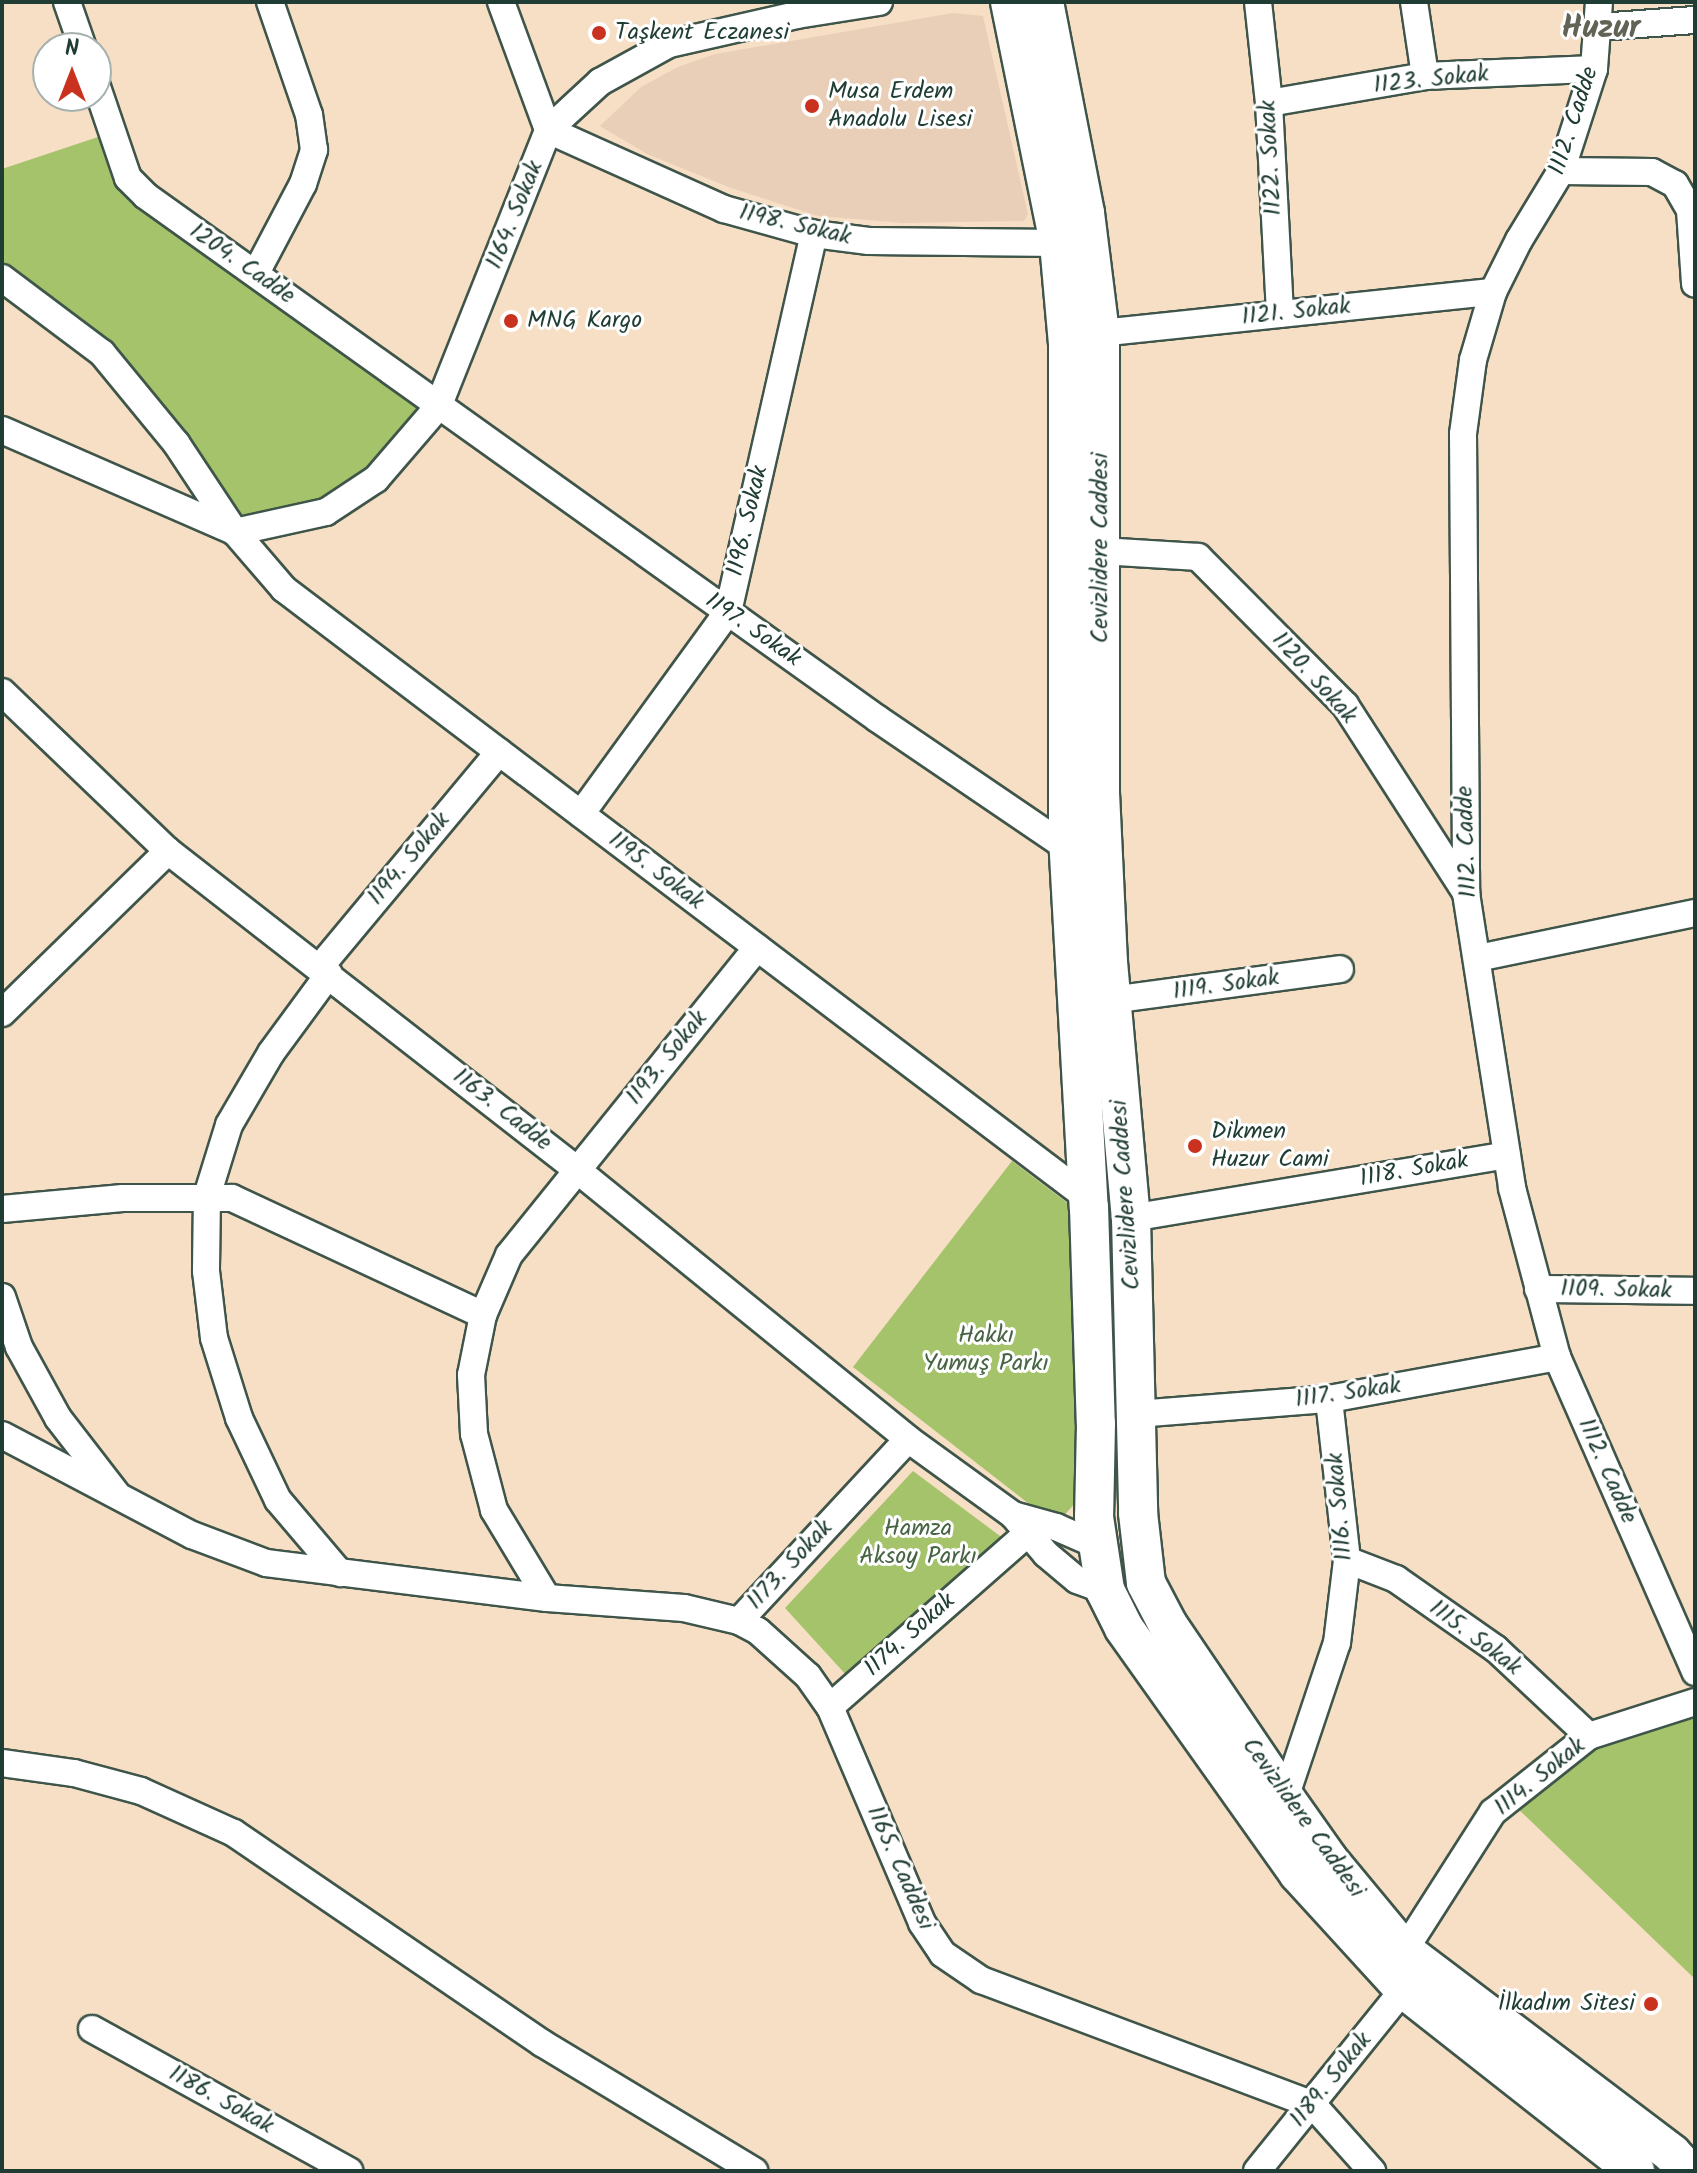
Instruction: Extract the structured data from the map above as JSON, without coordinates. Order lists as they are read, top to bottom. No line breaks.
{"streets":{"main road":["Cevizlidere Caddesi"],"street":["1123. Sokak","1112. Cadde","1122. Sokak","1164. Sokak","1198. Sokak","1204. Cadde","1121. Sokak","1196. Sokak","1197. Sokak","1120. Sokak","1194. Sokak","1195. Sokak","1119. Sokak","1193. Sokak","1163. Cadde","1118. Sokak","1109. Sokak","1117. Sokak","1116. Sokak","1173. Sokak","1174. Sokak","1115. Sokak","1114. Sokak","1165. Caddesi","1189. Sokak","1186. Sokak"]},"crossings":[["1123. Sokak","1112. Cadde"],["1123. Sokak","1122. Sokak"],["1112. Cadde","1121. Sokak"],["1112. Cadde","1120. Sokak"],["1112. Cadde","1118. Sokak"],["1112. Cadde","1109. Sokak"],["1112. Cadde","1117. Sokak"],["1122. Sokak","1121. Sokak"],["1164. Sokak","1198. Sokak"],["1164. Sokak","1204. Cadde"],["1164. Sokak","1197. Sokak"],["1164. Sokak","1195. Sokak"],["1198. Sokak","1196. Sokak"],["1198. Sokak","Cevizlidere Caddesi"],["1204. Cadde","1197. Sokak"],["1121. Sokak","Cevizlidere Caddesi"],["1196. Sokak","1197. Sokak"],["1196. Sokak","1195. Sokak"],["Cevizlidere Caddesi","1197. Sokak"],["Cevizlidere Caddesi","1120. Sokak"],["Cevizlidere Caddesi","1195. Sokak"],["Cevizlidere Caddesi","1119. Sokak"],["Cevizlidere Caddesi","1163. Cadde"],["Cevizlidere Caddesi","1118. Sokak"],["Cevizlidere Caddesi","1117. Sokak"],["Cevizlidere Caddesi","1116. Sokak"],["Cevizlidere Caddesi","1114. Sokak"],["Cevizlidere Caddesi","1189. Sokak"],["1194. Sokak","1195. Sokak"],["1194. Sokak","1163. Cadde"],["1194. Sokak","1165. Caddesi"],["1195. Sokak","1193. Sokak"],["1193. Sokak","1163. Cadde"],["1193. Sokak","1165. Caddesi"],["1163. Cadde","1173. Sokak"],["1163. Cadde","1174. Sokak"],["1117. Sokak","1116. Sokak"],["1116. Sokak","1115. Sokak"],["1173. Sokak","1165. Caddesi"],["1174. Sokak","1165. Caddesi"],["1115. Sokak","1114. Sokak"],["1165. Caddesi","1189. Sokak"]],"districts":["Huzur"],"parks":["Hakkı Yumuş Parkı","Hamza Aksoy Parkı"],"places":["Taşkent Eczanesi","Musa Erdem Anadolu Lisesi","MNG Kargo","Dikmen Huzur Cami","İlkadım Sitesi"],"north":"top"}
